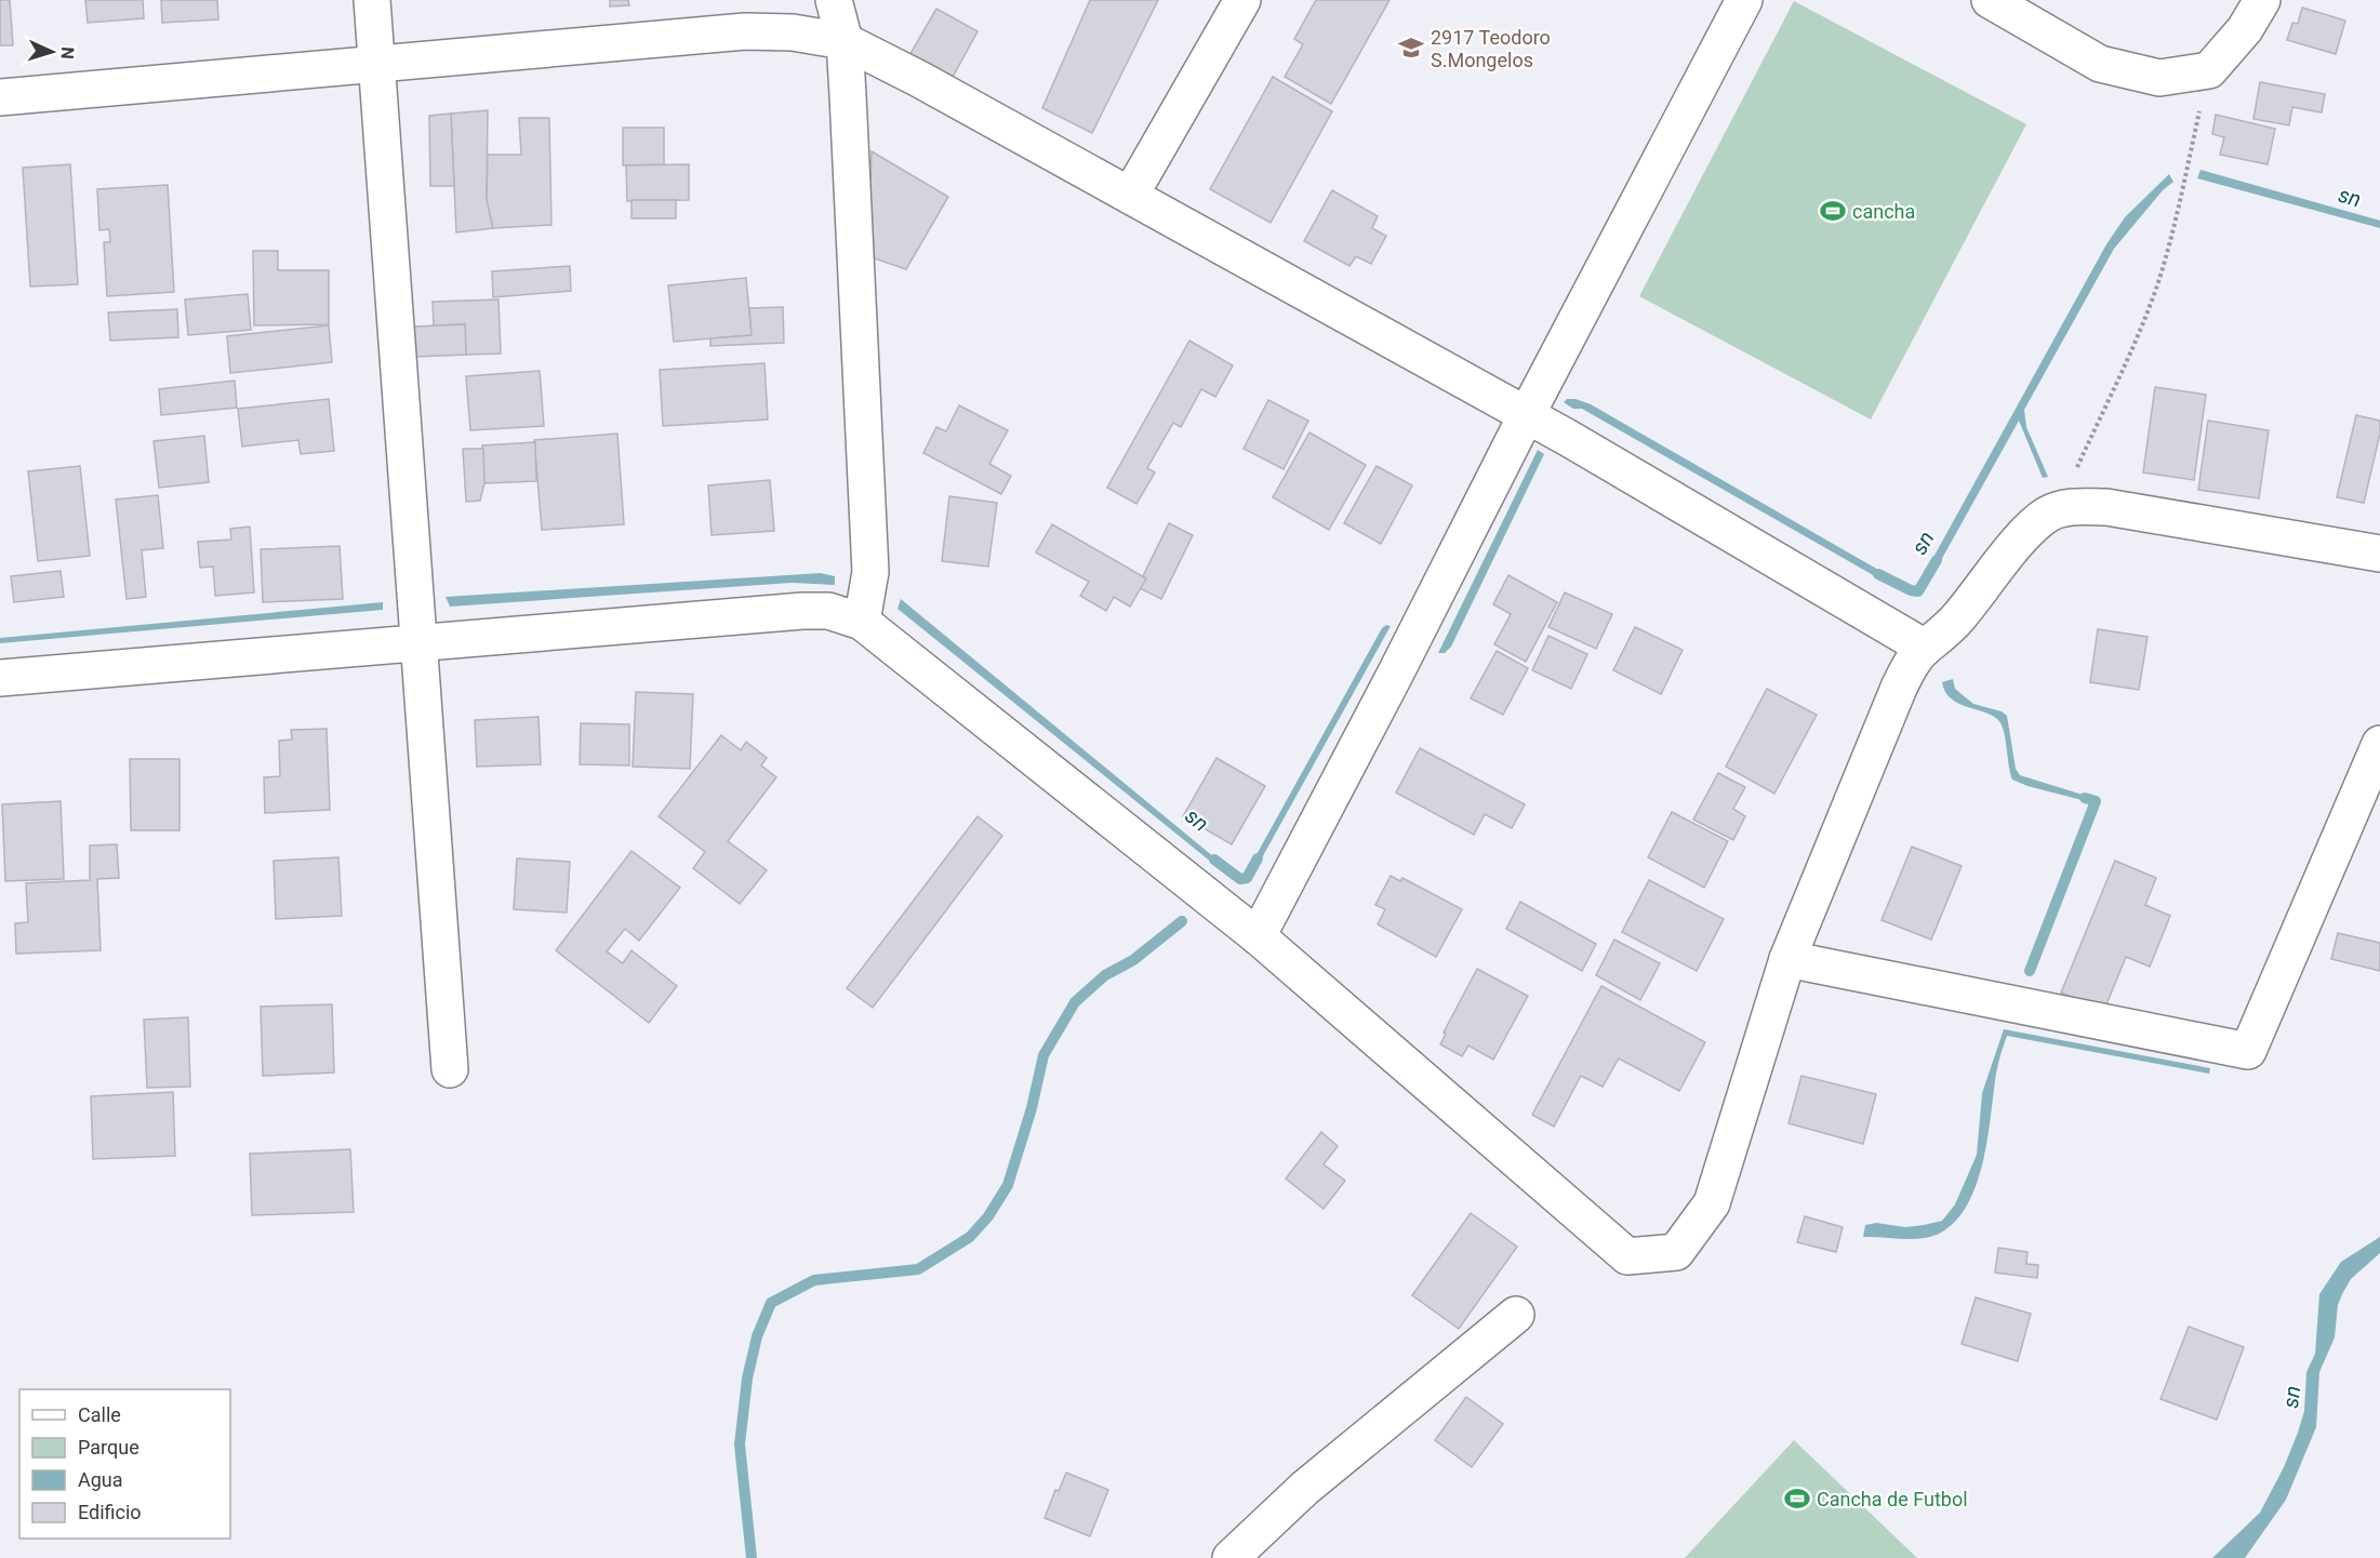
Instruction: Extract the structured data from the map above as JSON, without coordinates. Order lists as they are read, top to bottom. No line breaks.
{"water":["sn"],"places":{"school or university":["2917 Teodoro S.Mongelos"],"sports":["cancha","Cancha de Futbol"]},"legend":["Calle","Parque","Agua","Edificio"],"north":"right"}
